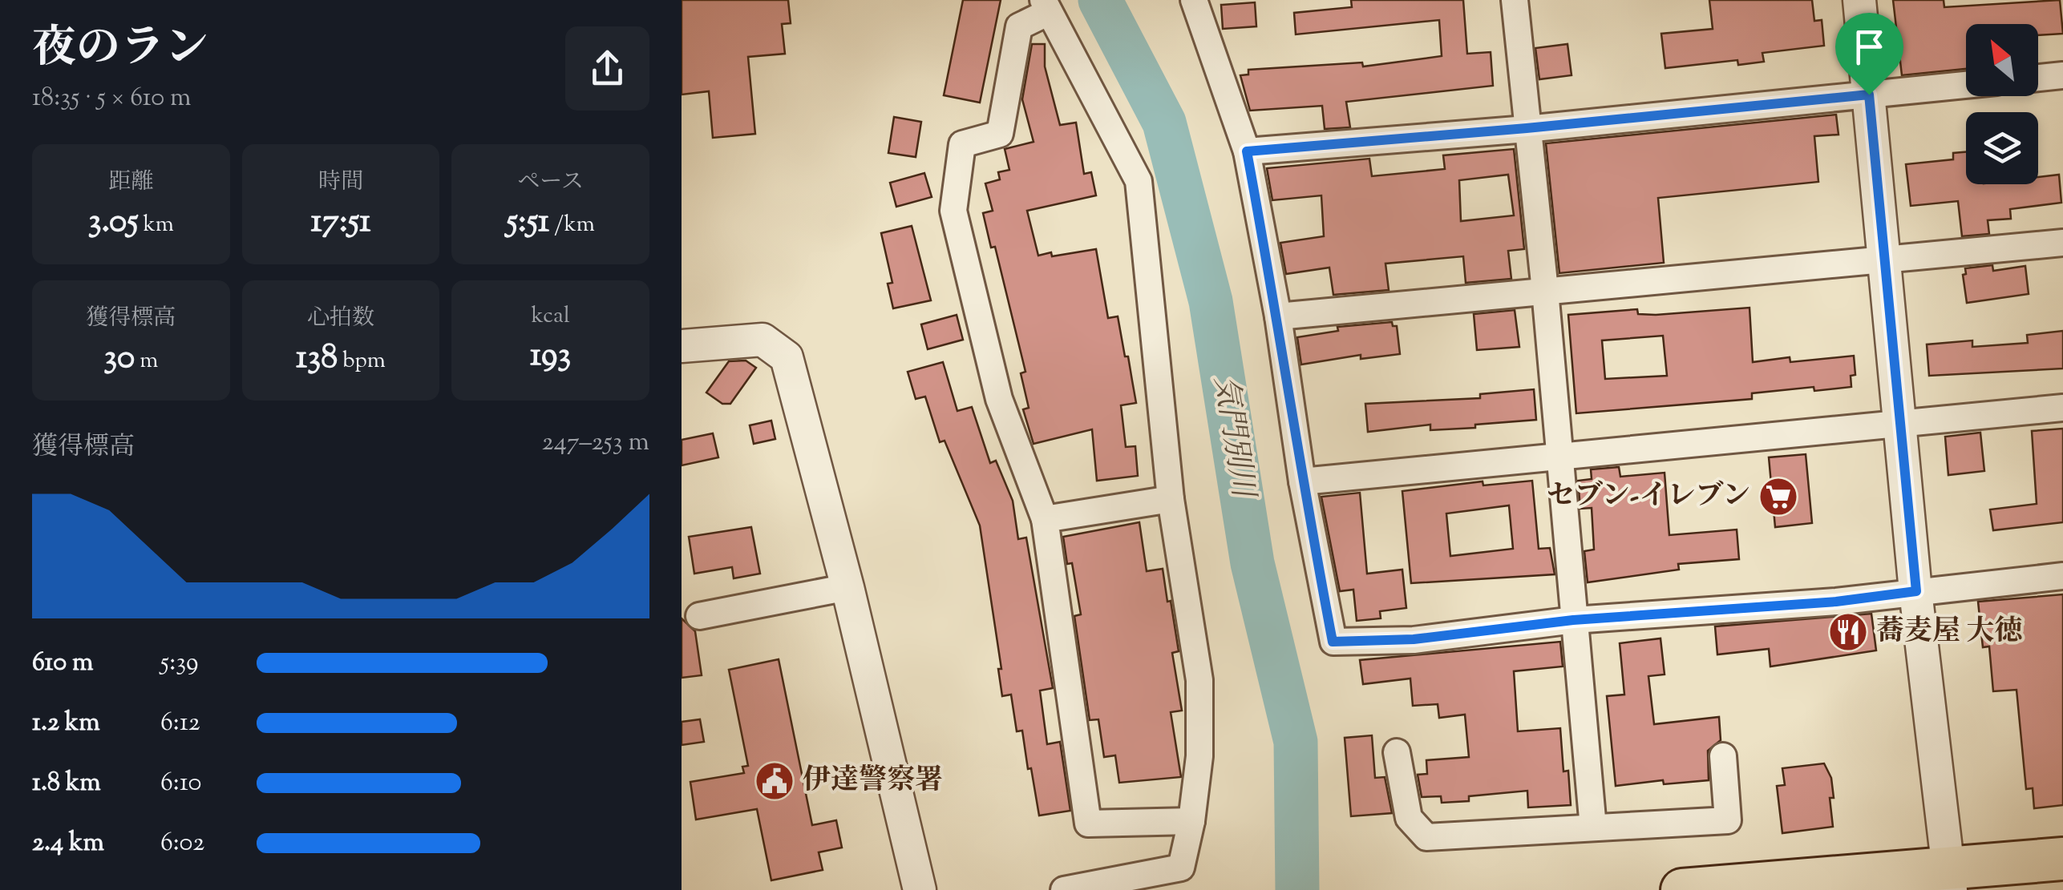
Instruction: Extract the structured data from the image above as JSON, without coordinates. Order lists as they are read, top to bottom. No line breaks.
{"water":["気門別川"],"places":{"supermarket":["セブン-イレブン"],"restaurant":["蕎麦屋 大徳"],"public building":["伊達警察署"]},"north":"top left","page":{"heading":["夜のラン","18:35 · 5 × 610 m"],"stats":[["距離","3.05 km"],["時間","17:51"],["ペース","5:51 /km"],["獲得標高","30 m"],["心拍数","138 bpm"],["kcal","193"]],"chart":["獲得標高","247–253 m"],"list":[{"name":"610 m","note":"5:39"},{"name":"1.2 km","note":"6:12"},{"name":"1.8 km","note":"6:10"},{"name":"2.4 km","note":"6:02"}]}}
